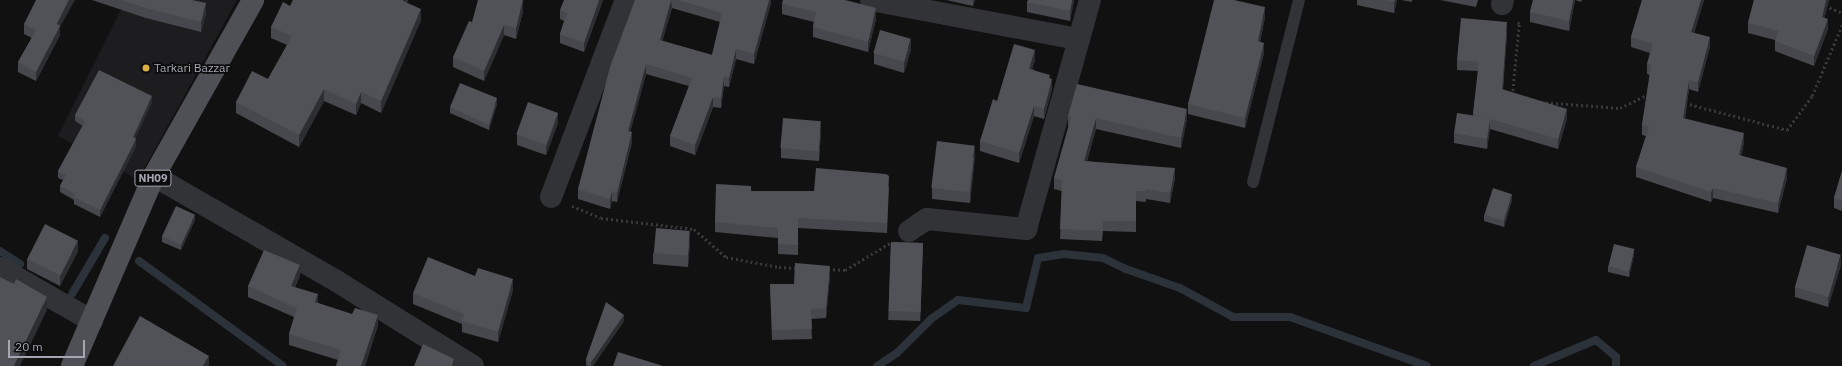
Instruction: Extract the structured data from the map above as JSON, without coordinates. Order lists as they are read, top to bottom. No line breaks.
{"streets":{"main road":["NH09"]},"places":["Tarkari Bazzar"],"scale_bar":"20 m"}
